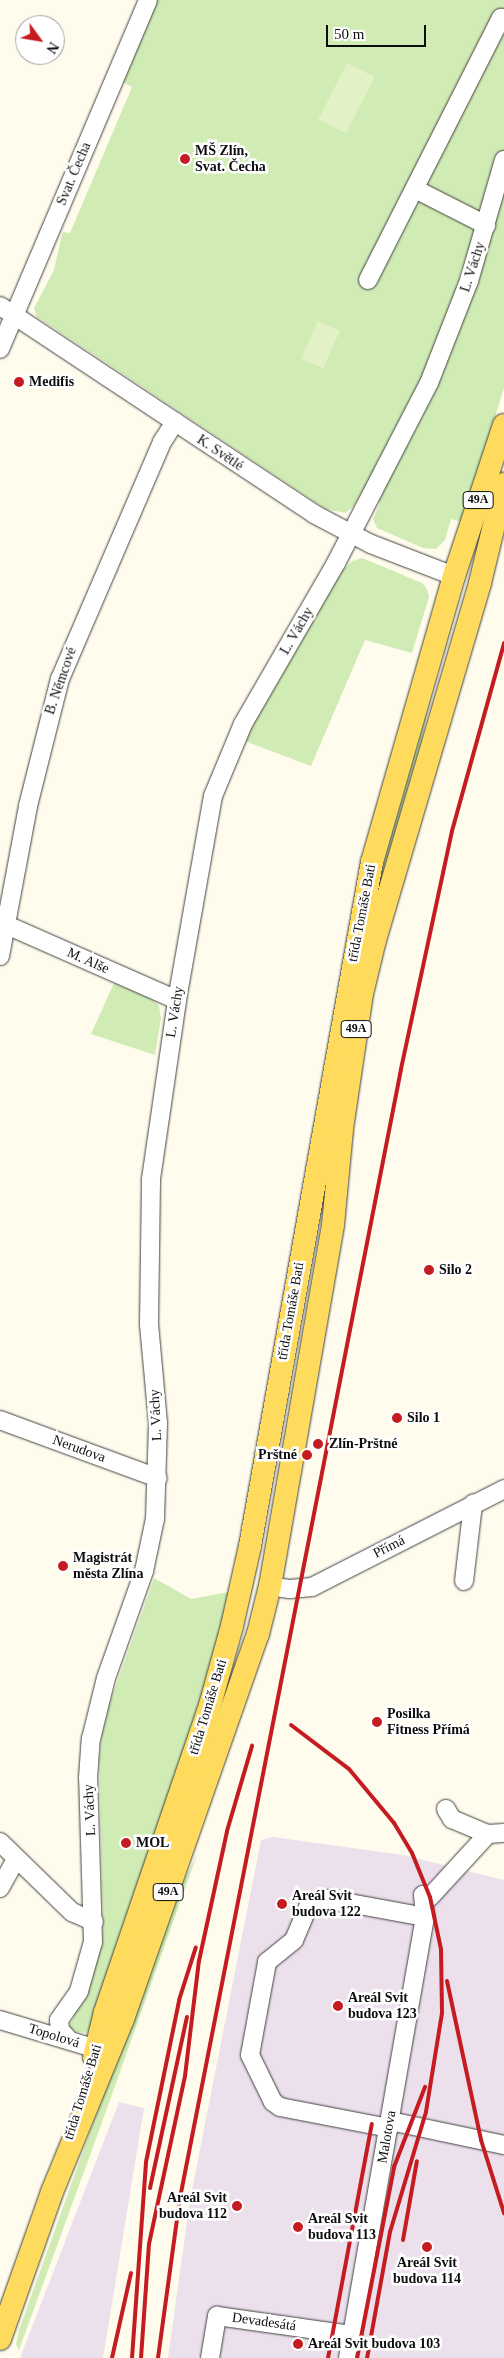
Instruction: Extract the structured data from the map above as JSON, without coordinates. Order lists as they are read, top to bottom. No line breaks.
{"streets":{"main road":["49A","třída Tomáše Bati"],"street":["Svat. Čecha","L. Váchy","K. Světlé","B. Němcové","M. Alše","Nerudova","Přímá","Topolová","Malotova","Devadesátá"]},"crossings":[["Svat. Čecha","K. Světlé"],["L. Váchy","K. Světlé"],["L. Váchy","M. Alše"],["L. Váchy","Nerudova"],["L. Váchy","Topolová"],["K. Světlé","B. Němcové"],["K. Světlé","třída Tomáše Bati"],["B. Němcové","M. Alše"],["třída Tomáše Bati","Přímá"],["třída Tomáše Bati","Topolová"],["Malotova","Devadesátá"]],"places":["MŠ Zlín, Svat. Čecha","Medifis","Silo 2","Silo 1","Zlín-Prštné","Prštné","Magistrát města Zlína","Posilka Fitness Přímá","MOL","Areál Svit budova 122","Areál Svit budova 123","Areál Svit budova 112","Areál Svit budova 113","Areál Svit budova 114","Areál Svit budova 103"],"scale_bar":"50 m","north":"bottom right"}
